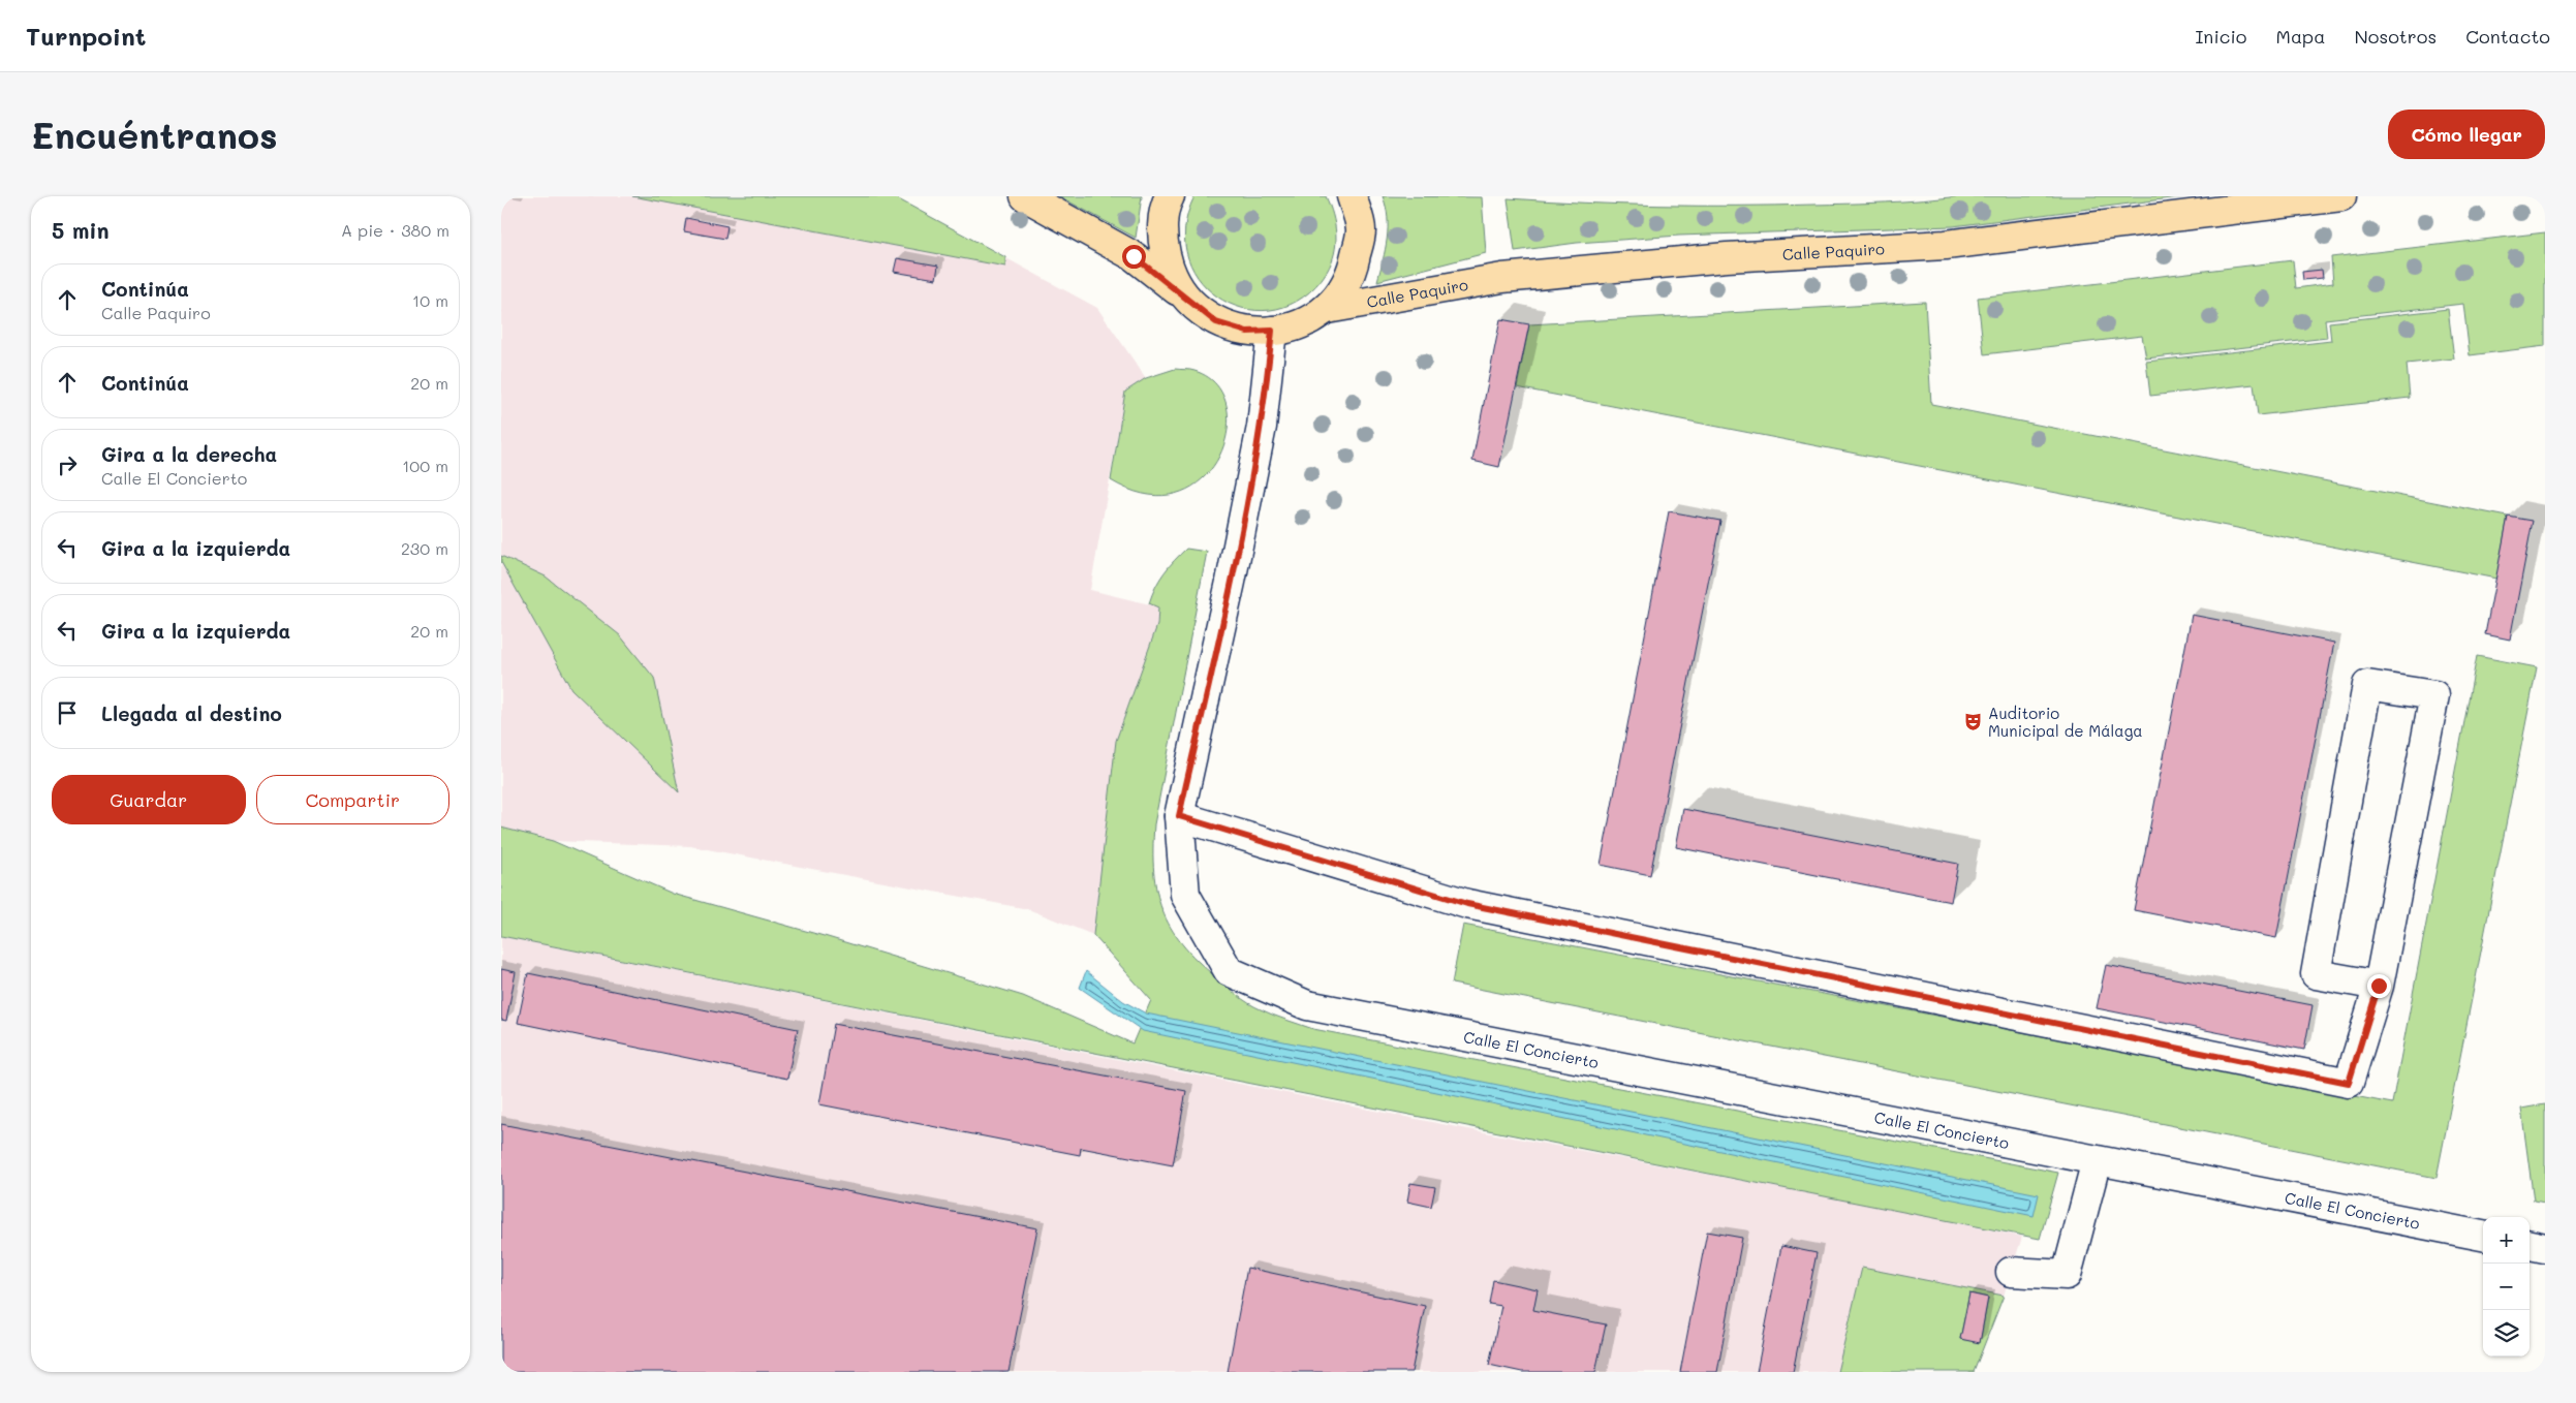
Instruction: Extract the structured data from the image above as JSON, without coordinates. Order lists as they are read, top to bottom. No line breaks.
{"streets":{"main road":["Calle Paquiro"],"street":["Calle El Concierto"]},"places":{"theatre":["Auditorio Municipal de Málaga"]},"page":{"header":"Turnpoint","nav":["Inicio","Mapa","Nosotros","Contacto"],"buttons":["Cómo llegar",["Guardar","Compartir"]],"title":"Encuéntranos","heading":["5 min","A pie · 380 m"],"list":[["Continúa","Calle Paquiro","10 m"],["Continúa","20 m"],["Gira a la derecha","Calle El Concierto","100 m"],["Gira a la izquierda","230 m"],["Gira a la izquierda","20 m"],"Llegada al destino"],"map_buttons":["+","−"]}}
